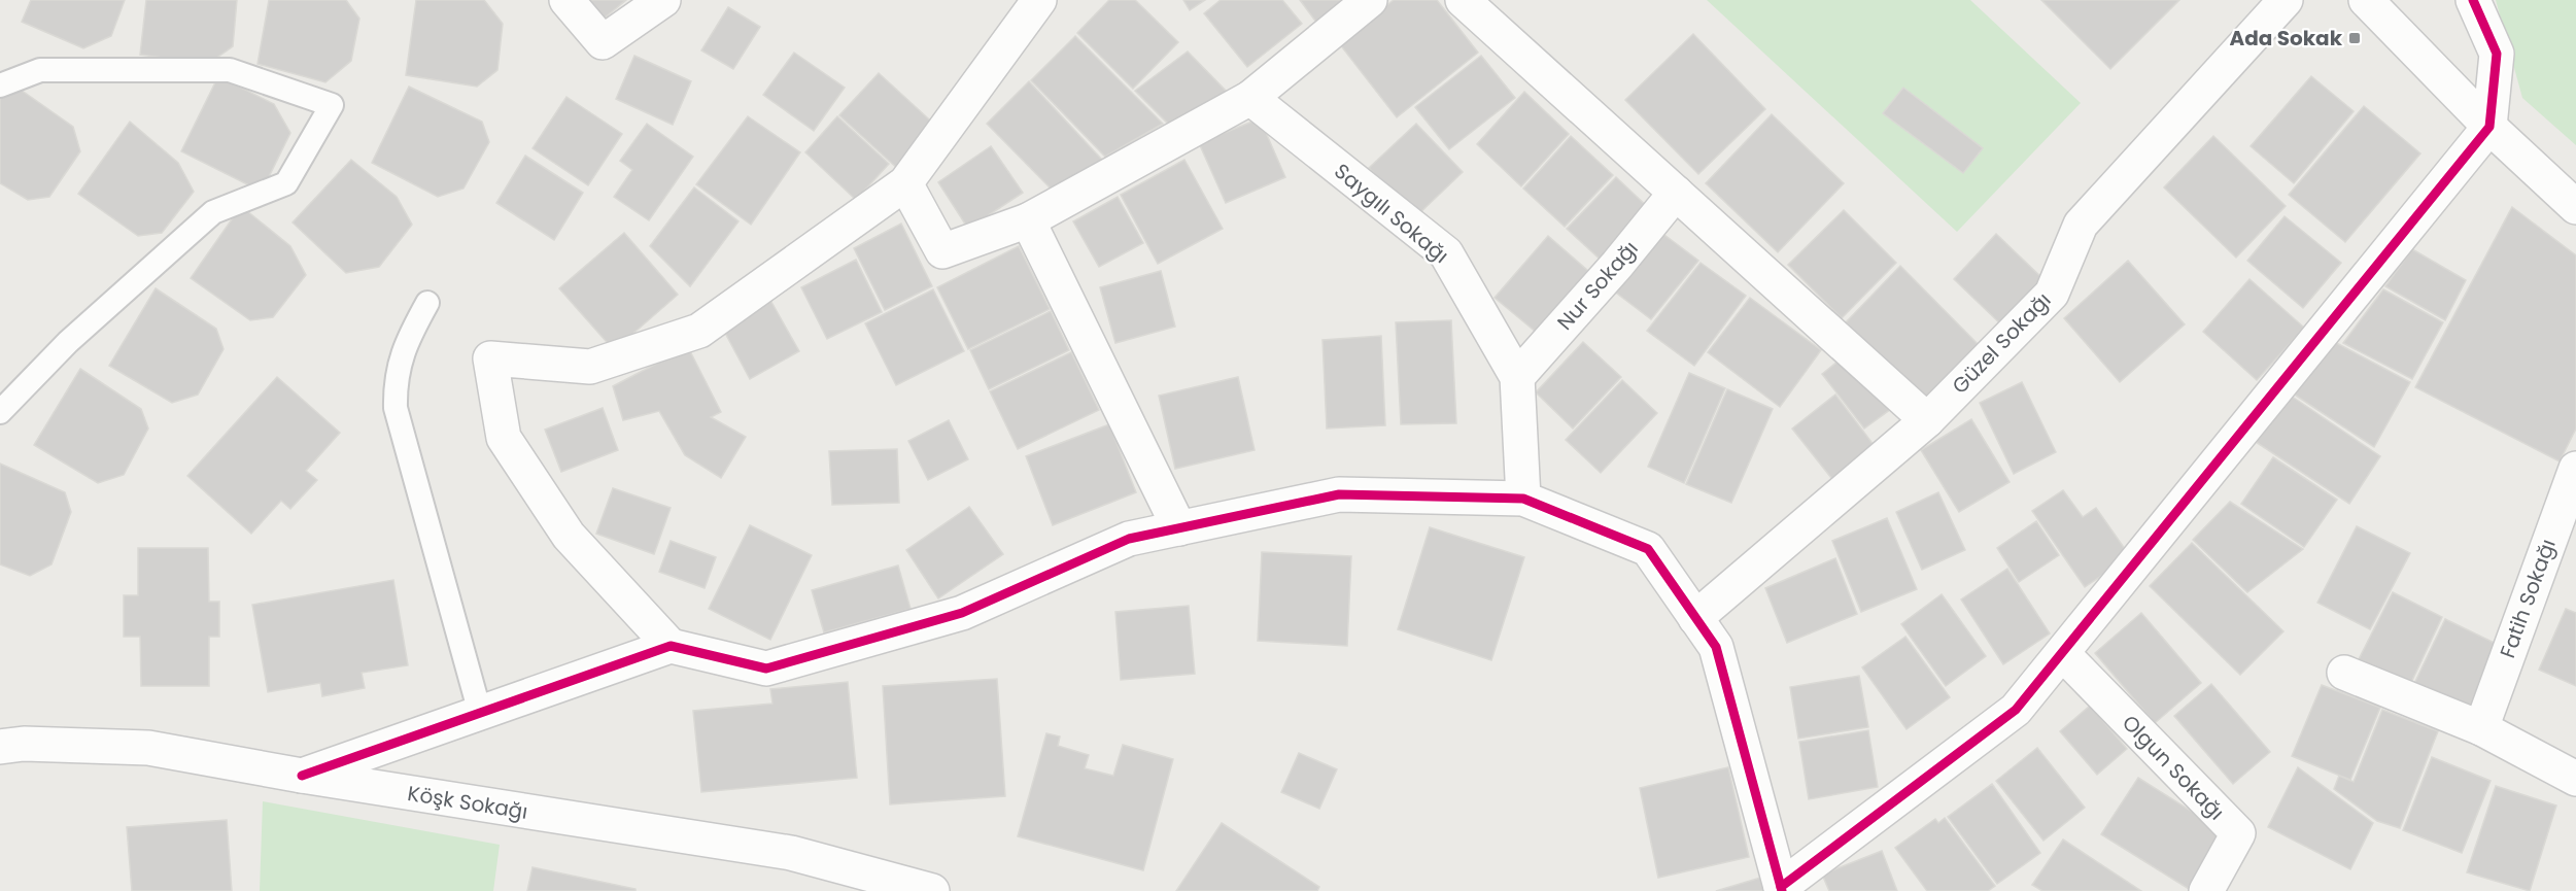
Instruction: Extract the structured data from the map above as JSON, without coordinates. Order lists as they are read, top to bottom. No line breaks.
{"streets":{"street":["Saygılı Sokağı","Nur Sokağı","Güzel Sokağı","Fatih Sokağı","Olgun Sokağı","Köşk Sokağı"]},"crossings":[["Saygılı Sokağı","Nur Sokağı"]],"places":{"transit":["Ada Sokak"]}}
